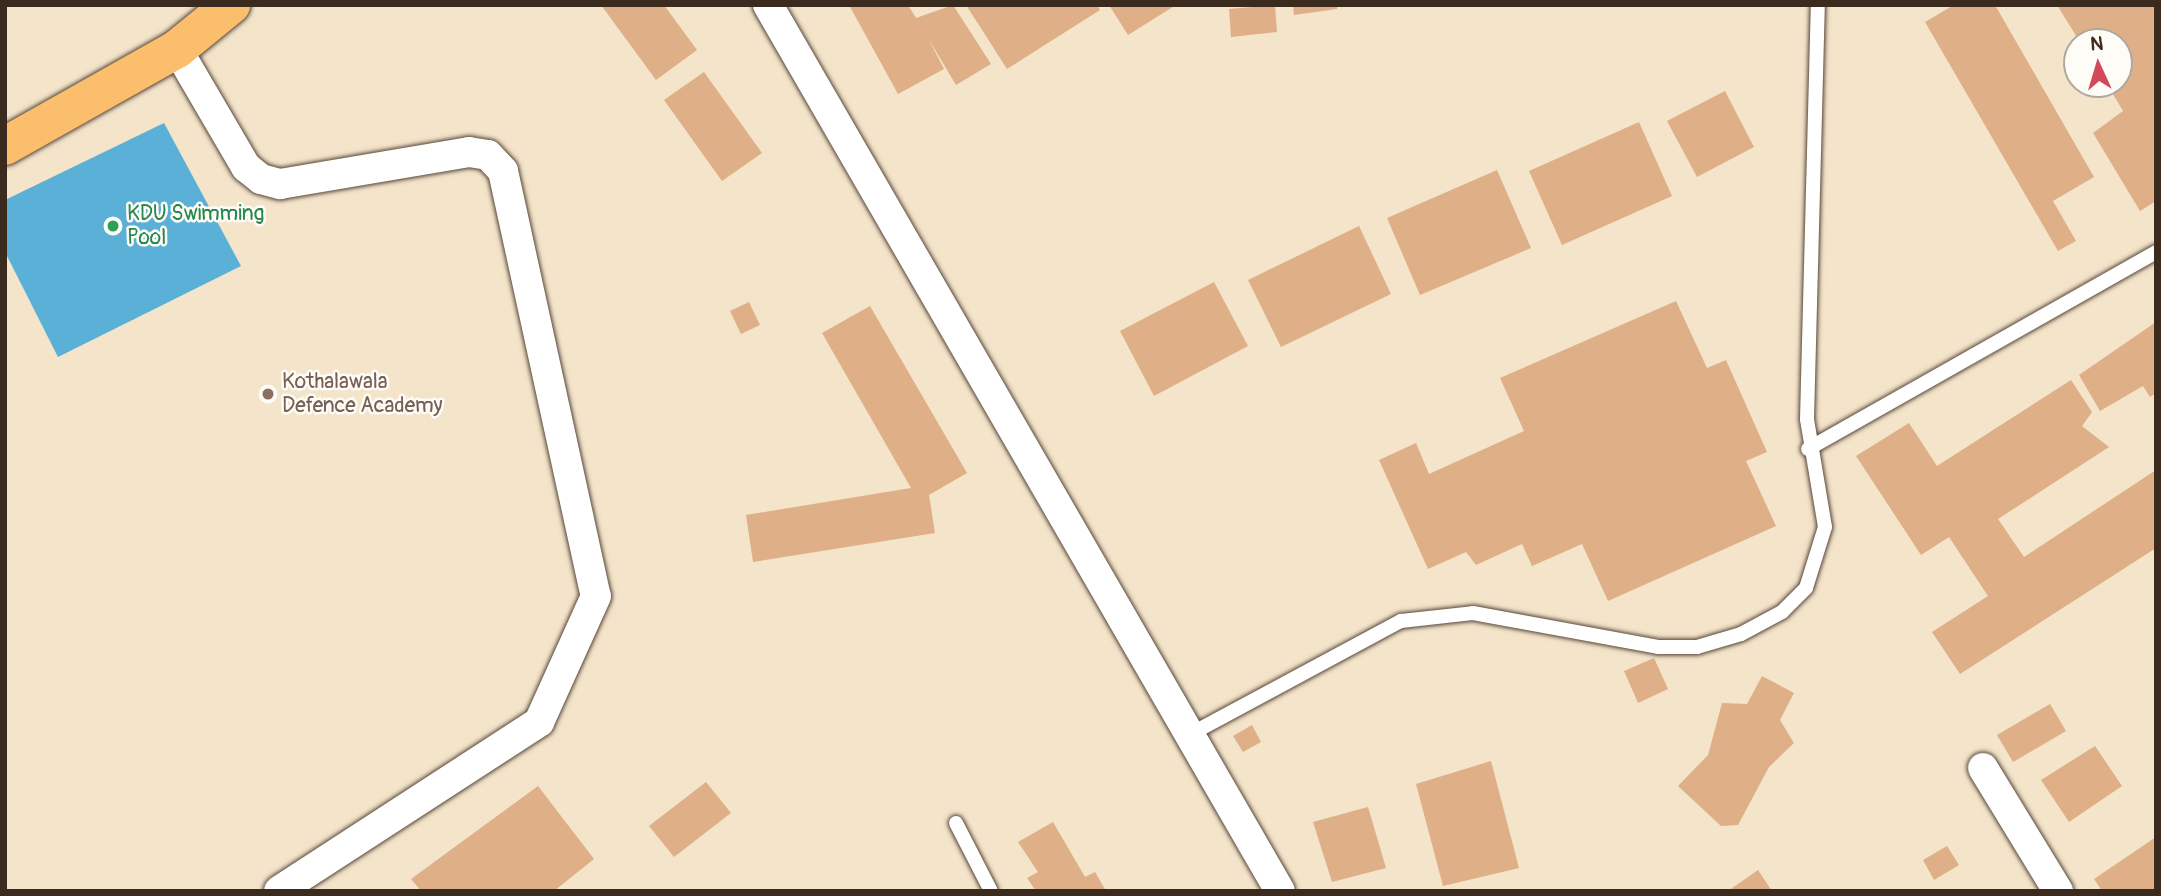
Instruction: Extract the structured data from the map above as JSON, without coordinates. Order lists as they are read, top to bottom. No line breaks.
{"places":["KDU Swimming Pool","Kothalawala Defence Academy"],"north":"top"}
